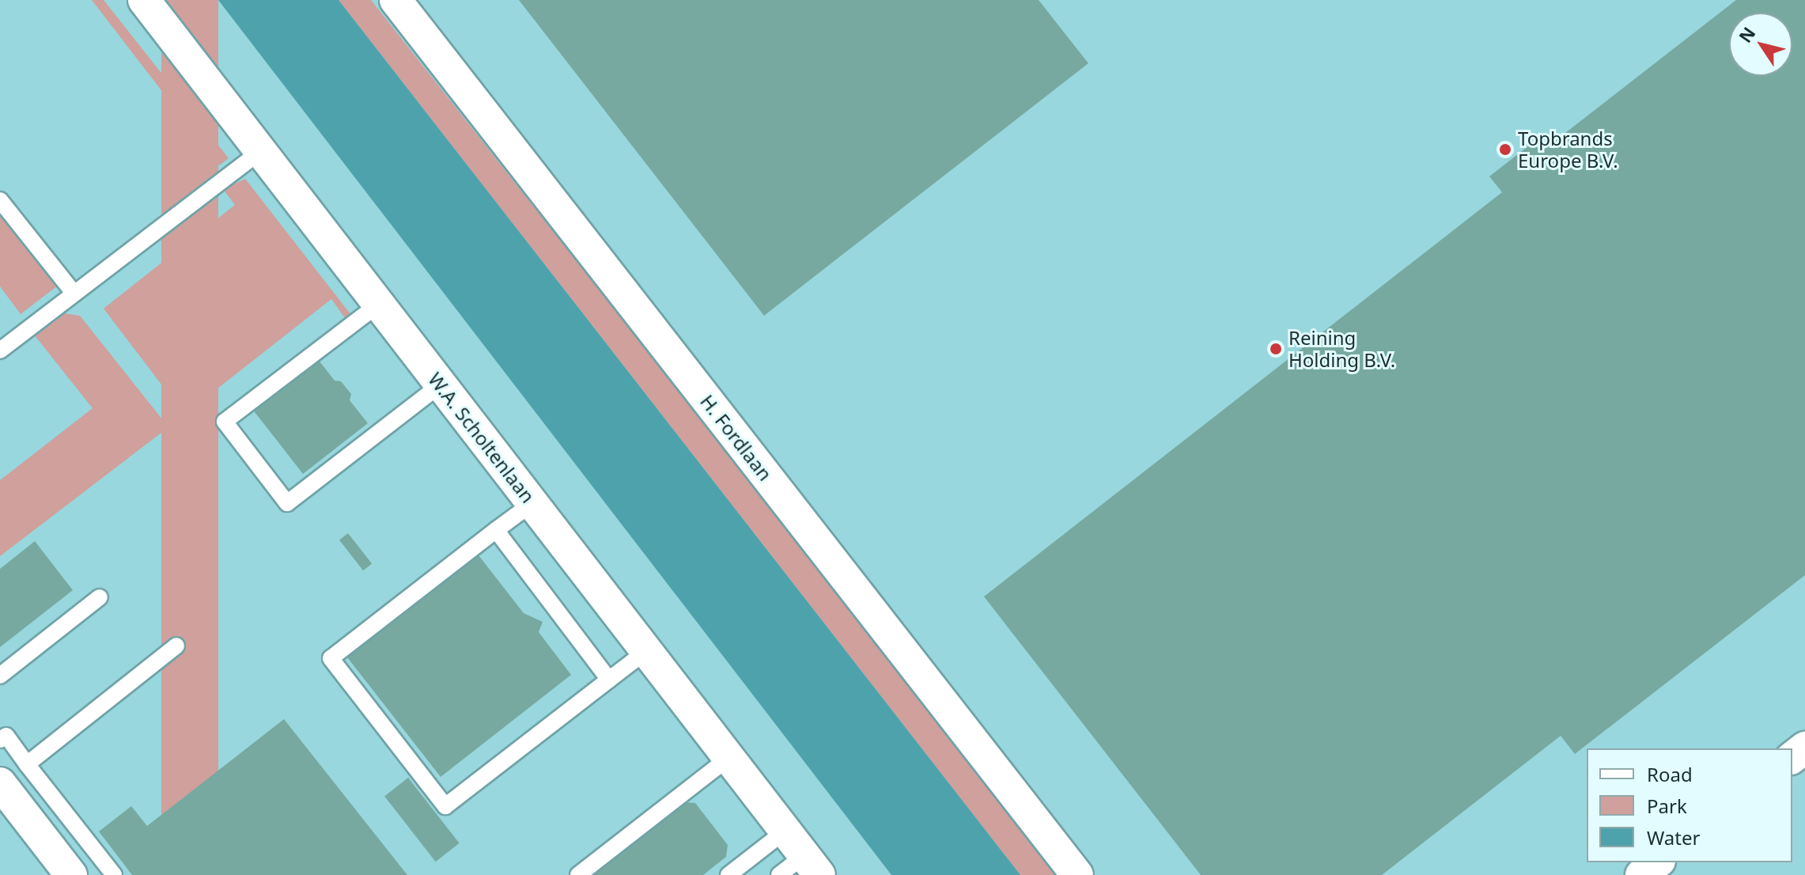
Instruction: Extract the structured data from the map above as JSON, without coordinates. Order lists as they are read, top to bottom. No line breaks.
{"streets":{"street":["W.A. Scholtenlaan","H. Fordlaan"]},"places":["Topbrands Europe B.V.","Reining Holding B.V."],"legend":["Road","Park","Water"],"north":"top left"}
